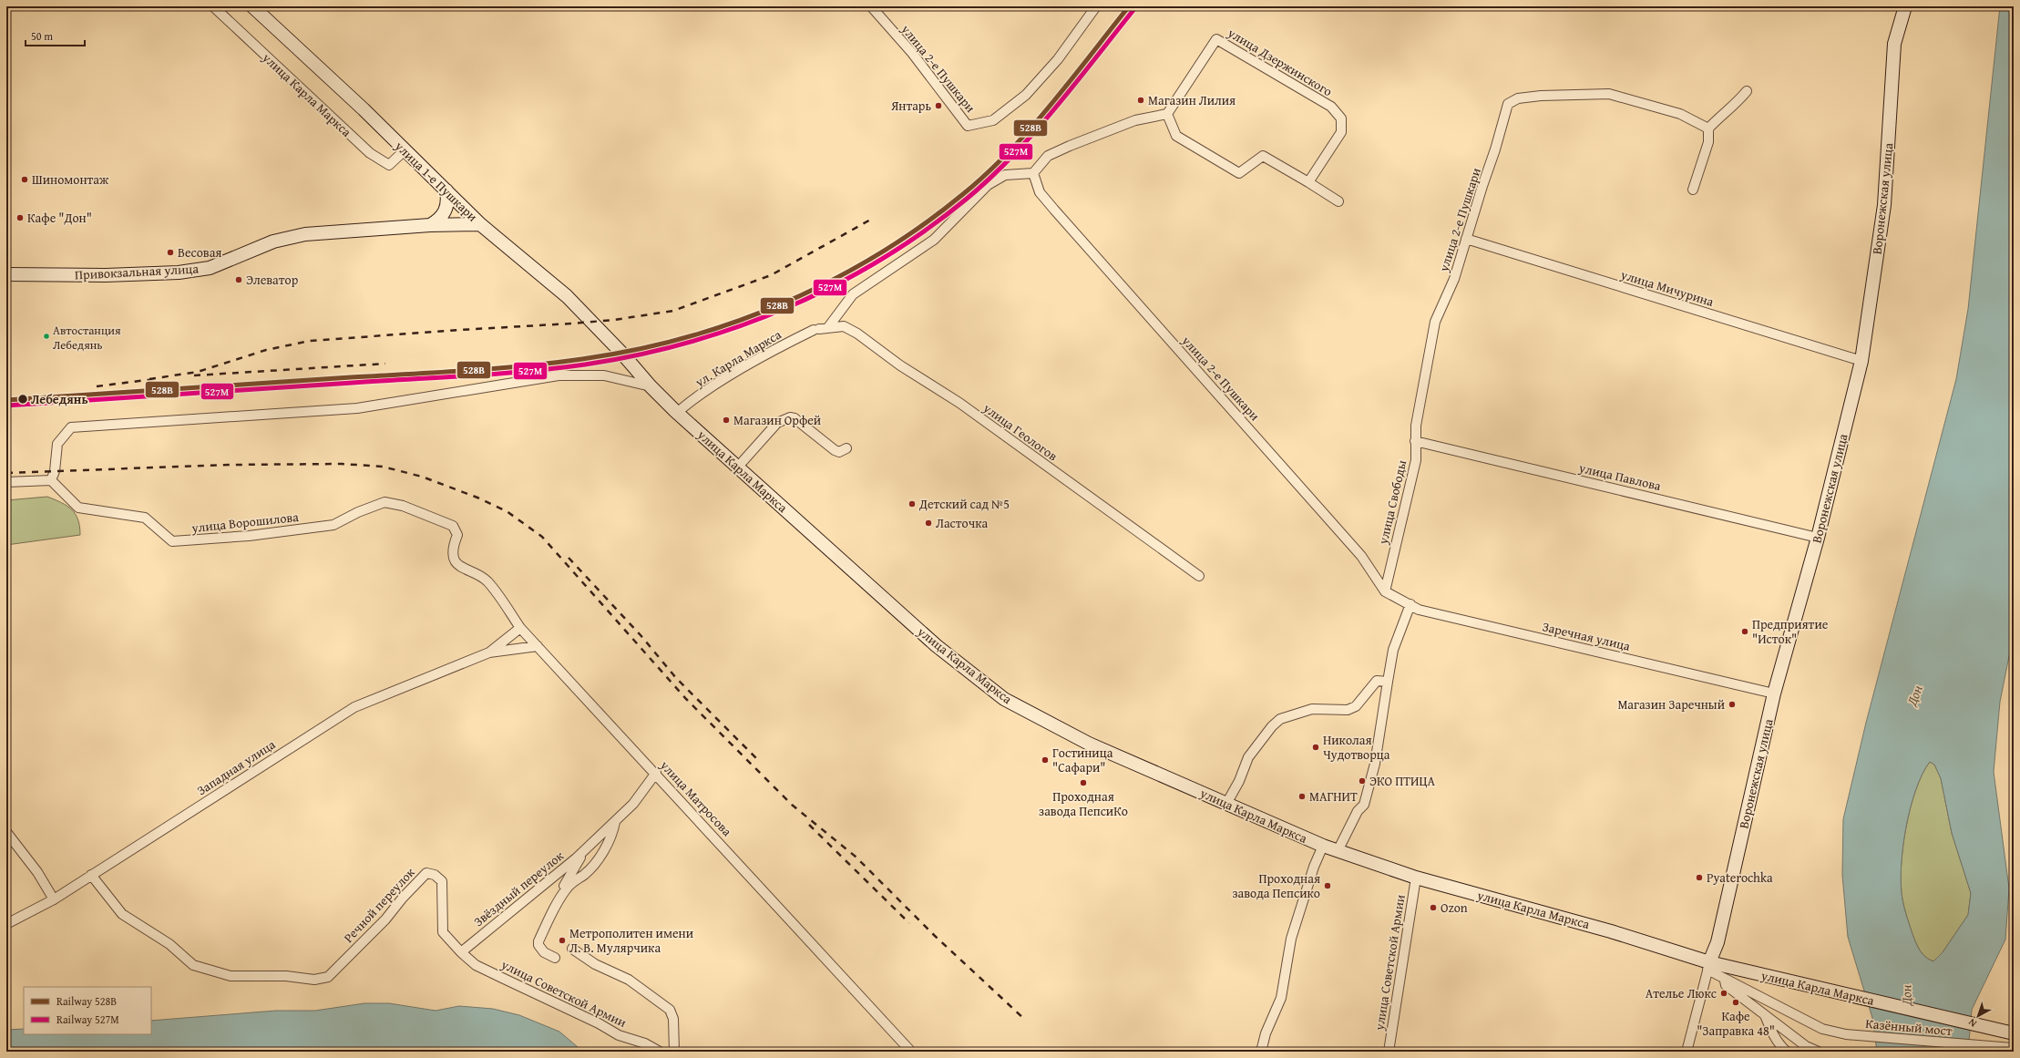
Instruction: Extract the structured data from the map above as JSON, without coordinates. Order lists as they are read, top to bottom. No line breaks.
{"streets":{"main road":["улица Карла Маркса","улица 1-е Пушкари","Воронежская улица","Привокзальная улица"],"street":["улица Дзержинского","улица 2-е Пушкари","улица Мичурина","ул. Карла Маркса","улица Геологов","улица Павлова","улица Свободы","улица Ворошилова","Заречная улица","Западная улица","улица Матросова","Звёздный переулок","Речной переулок","улица Советской Армии","Казённый мост"]},"crossings":[["улица 2-е Пушкари","улица Мичурина"],["улица 2-е Пушкари","улица Свободы"],["улица 2-е Пушкари","Заречная улица"],["улица Карла Маркса","улица 1-е Пушкари"],["улица Карла Маркса","Воронежская улица"],["улица Карла Маркса","ул. Карла Маркса"],["улица Карла Маркса","улица Советской Армии"],["улица Карла Маркса","Казённый мост"],["улица 1-е Пушкари","Привокзальная улица"],["Воронежская улица","улица Мичурина"],["Воронежская улица","улица Павлова"],["Воронежская улица","Заречная улица"],["ул. Карла Маркса","улица Геологов"],["улица Павлова","улица Свободы"],["улица Свободы","Заречная улица"],["улица Ворошилова","улица Матросова"],["Западная улица","Речной переулок"],["улица Матросова","Звёздный переулок"],["Звёздный переулок","Речной переулок"],["Звёздный переулок","улица Советской Армии"],["Речной переулок","улица Советской Армии"]],"water":["Дон"],"places":["Магазин Лилия","Янтарь","Шиномонтаж","Кафе \"Дон\"","Весовая","Элеватор","Автостанция Лебедянь","Лебедянь","Магазин Орфей","Детский сад №5","Ласточка","Предприятие \"Исток\"","Магазин Заречный","Николая Чудотворца","Гостиница \"Сафари\"","ЭКО ПТИЦА","Проходная завода ПепсиКо","МАГНИТ","Pyaterochka","Проходная завода Пепсико","Ozon","Метрополитен имени Л. В. Мулярчика","Ателье Люкс","Кафе \"Заправка 48\""],"lines":["rail line 528В","rail line 527М"],"legend":["Railway 528В","Railway 527М"],"scale_bar":"50 m","north":"bottom left"}
